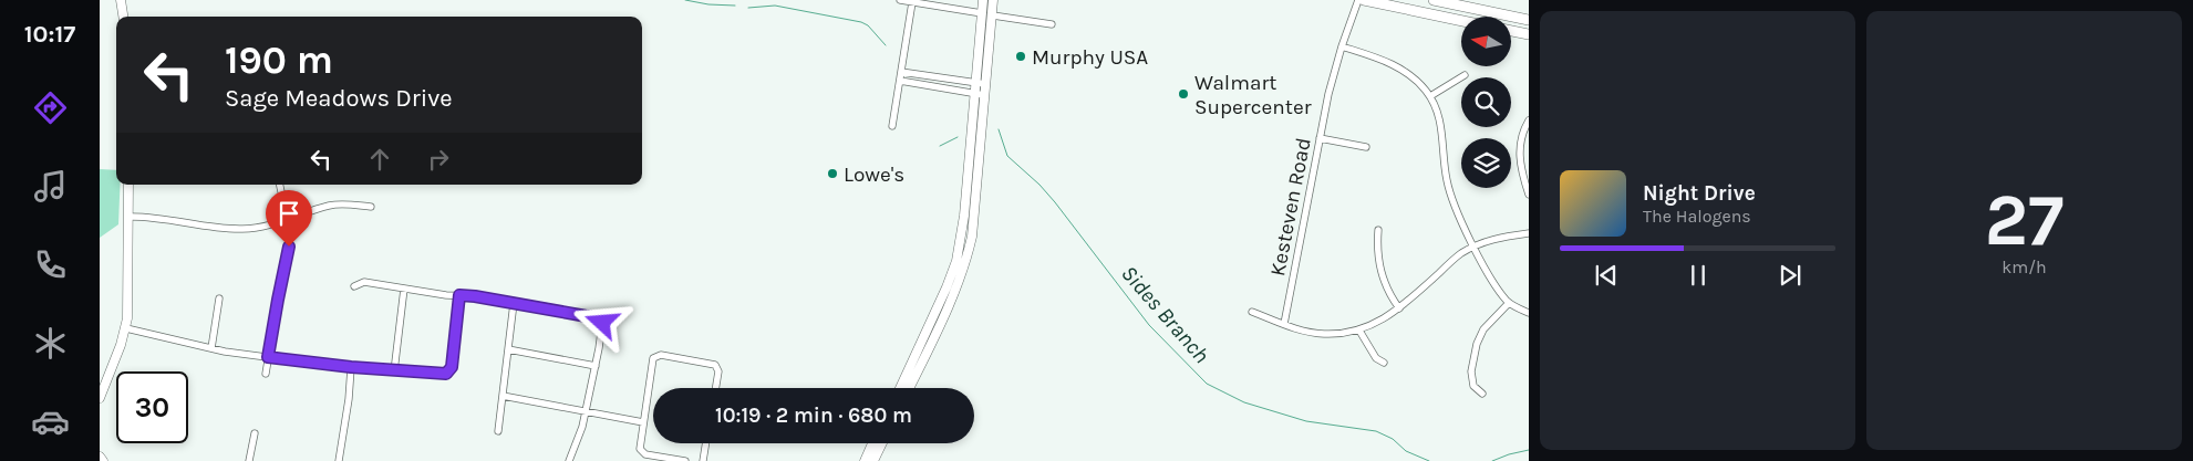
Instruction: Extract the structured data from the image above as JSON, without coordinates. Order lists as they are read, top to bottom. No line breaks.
{"streets":{"street":["Kesteven Road"]},"water":["Sides Branch"],"places":["Murphy USA","Walmart Supercenter","Lowe's"],"north":"left","page":{"tabs":"10:17","tile":["27","km/h"],"turn":["190 m","Sage Meadows Drive"],"song":["Night Drive","The Halogens"],"limit":"30","trip":"10:19 · 2 min · 680 m"}}
